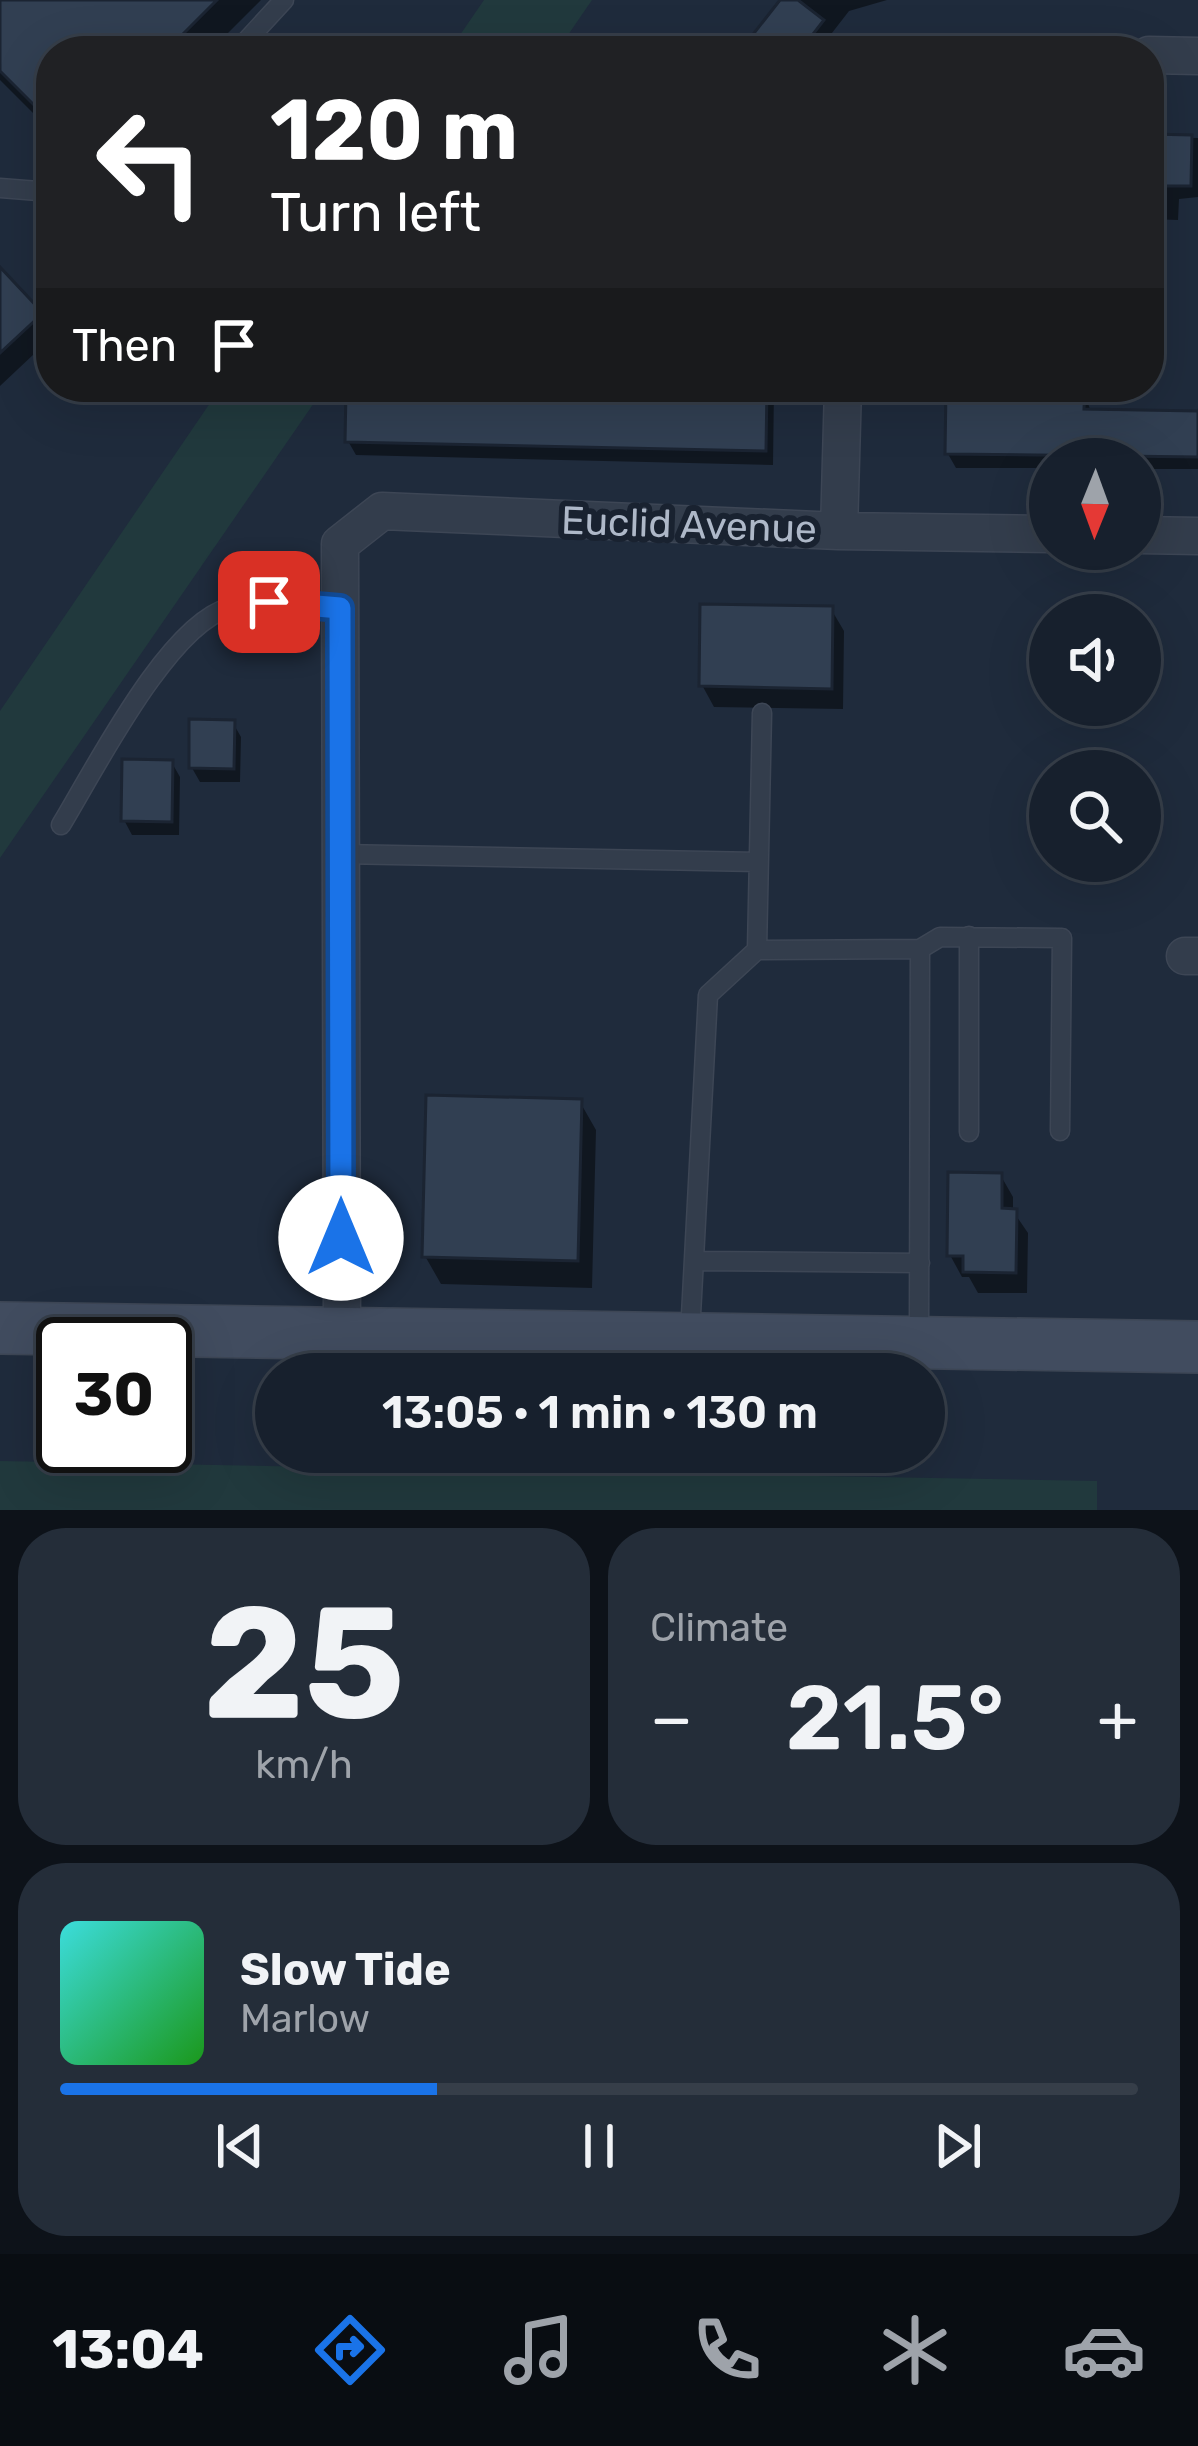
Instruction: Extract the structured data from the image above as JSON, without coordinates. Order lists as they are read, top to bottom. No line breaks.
{"streets":{"street":["Euclid Avenue"]},"north":"bottom","page":{"turn":["120 m","Turn left"],"then":"Then","limit":"30","trip":"13:05 · 1 min · 130 m","tile":[["25","km/h"],"Climate"],"heat":["−","21.5°","+"],"song":["Slow Tide","Marlow"],"tabs":"13:04"}}
